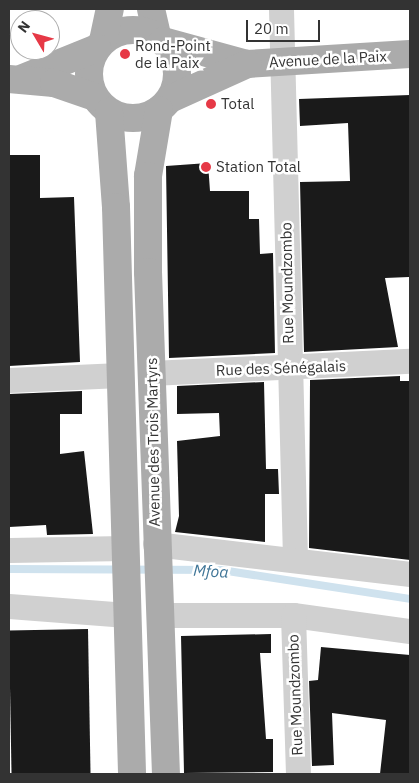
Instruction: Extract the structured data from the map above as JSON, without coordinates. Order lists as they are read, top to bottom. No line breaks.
{"streets":{"main road":["Avenue de la Paix","Avenue des Trois Martyrs"],"street":["Rue Moundzombo","Rue des Sénégalais"]},"crossings":[["Avenue de la Paix","Rue Moundzombo"],["Avenue de la Paix","Avenue des Trois Martyrs"],["Rue Moundzombo","Rue des Sénégalais"],["Rue des Sénégalais","Avenue des Trois Martyrs"]],"water":["Mfoa"],"places":["Rond-Point de la Paix","Total","Station Total"],"scale_bar":"20 m","north":"top left"}
